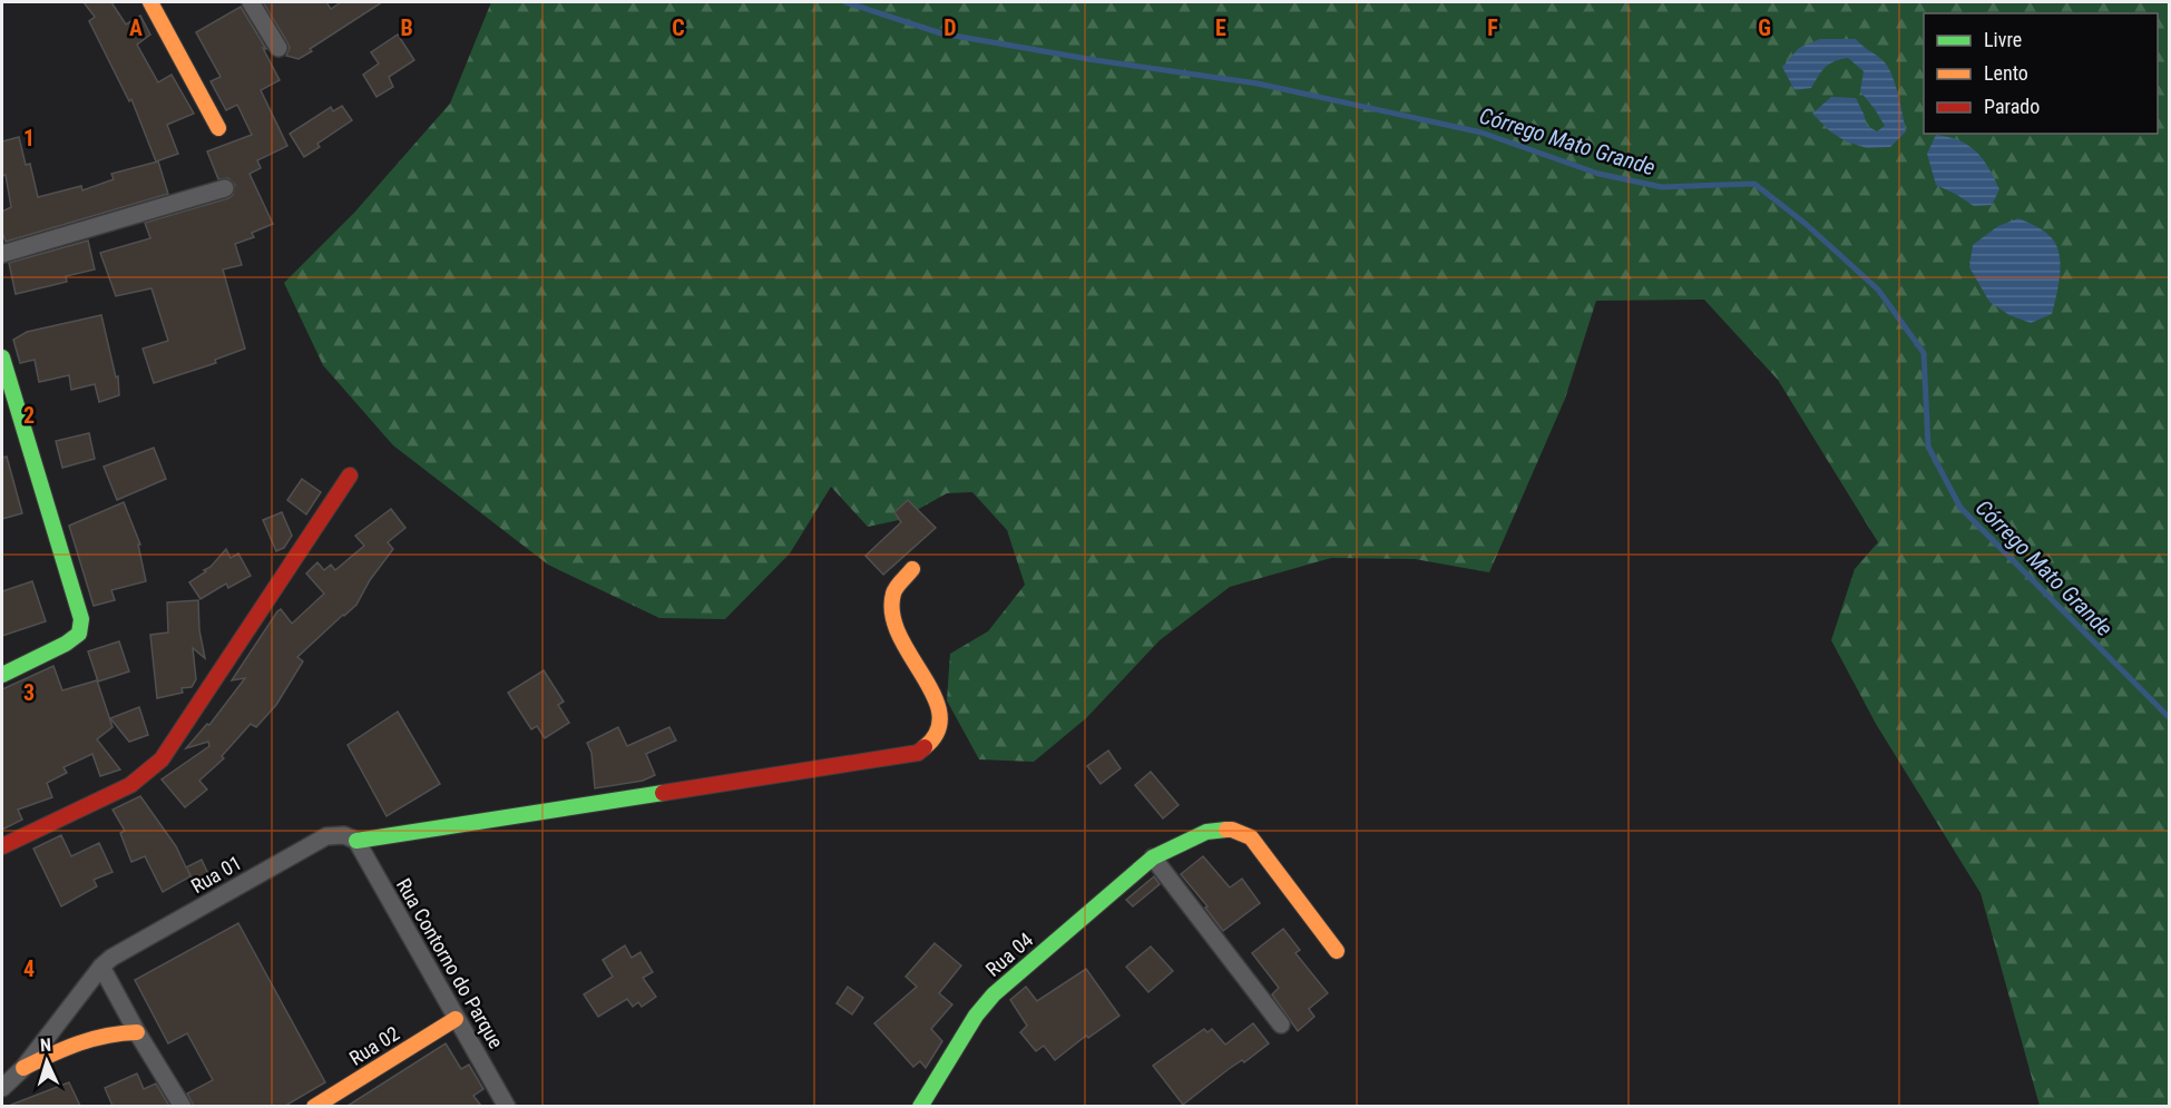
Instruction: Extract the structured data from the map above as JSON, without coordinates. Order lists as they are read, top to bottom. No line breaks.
{"streets":{"street":["Rua 01","Rua 04","Rua Contorno do Parque","Rua 02"]},"crossings":[["Rua 01","Rua Contorno do Parque"],["Rua Contorno do Parque","Rua 02"]],"water":["Córrego Mato Grande"],"legend":["Livre","Lento","Parado"],"north":"top","grid":{"columns":["A","B","C","D","E","F","G"],"rows":["1","2","3","4"]}}
